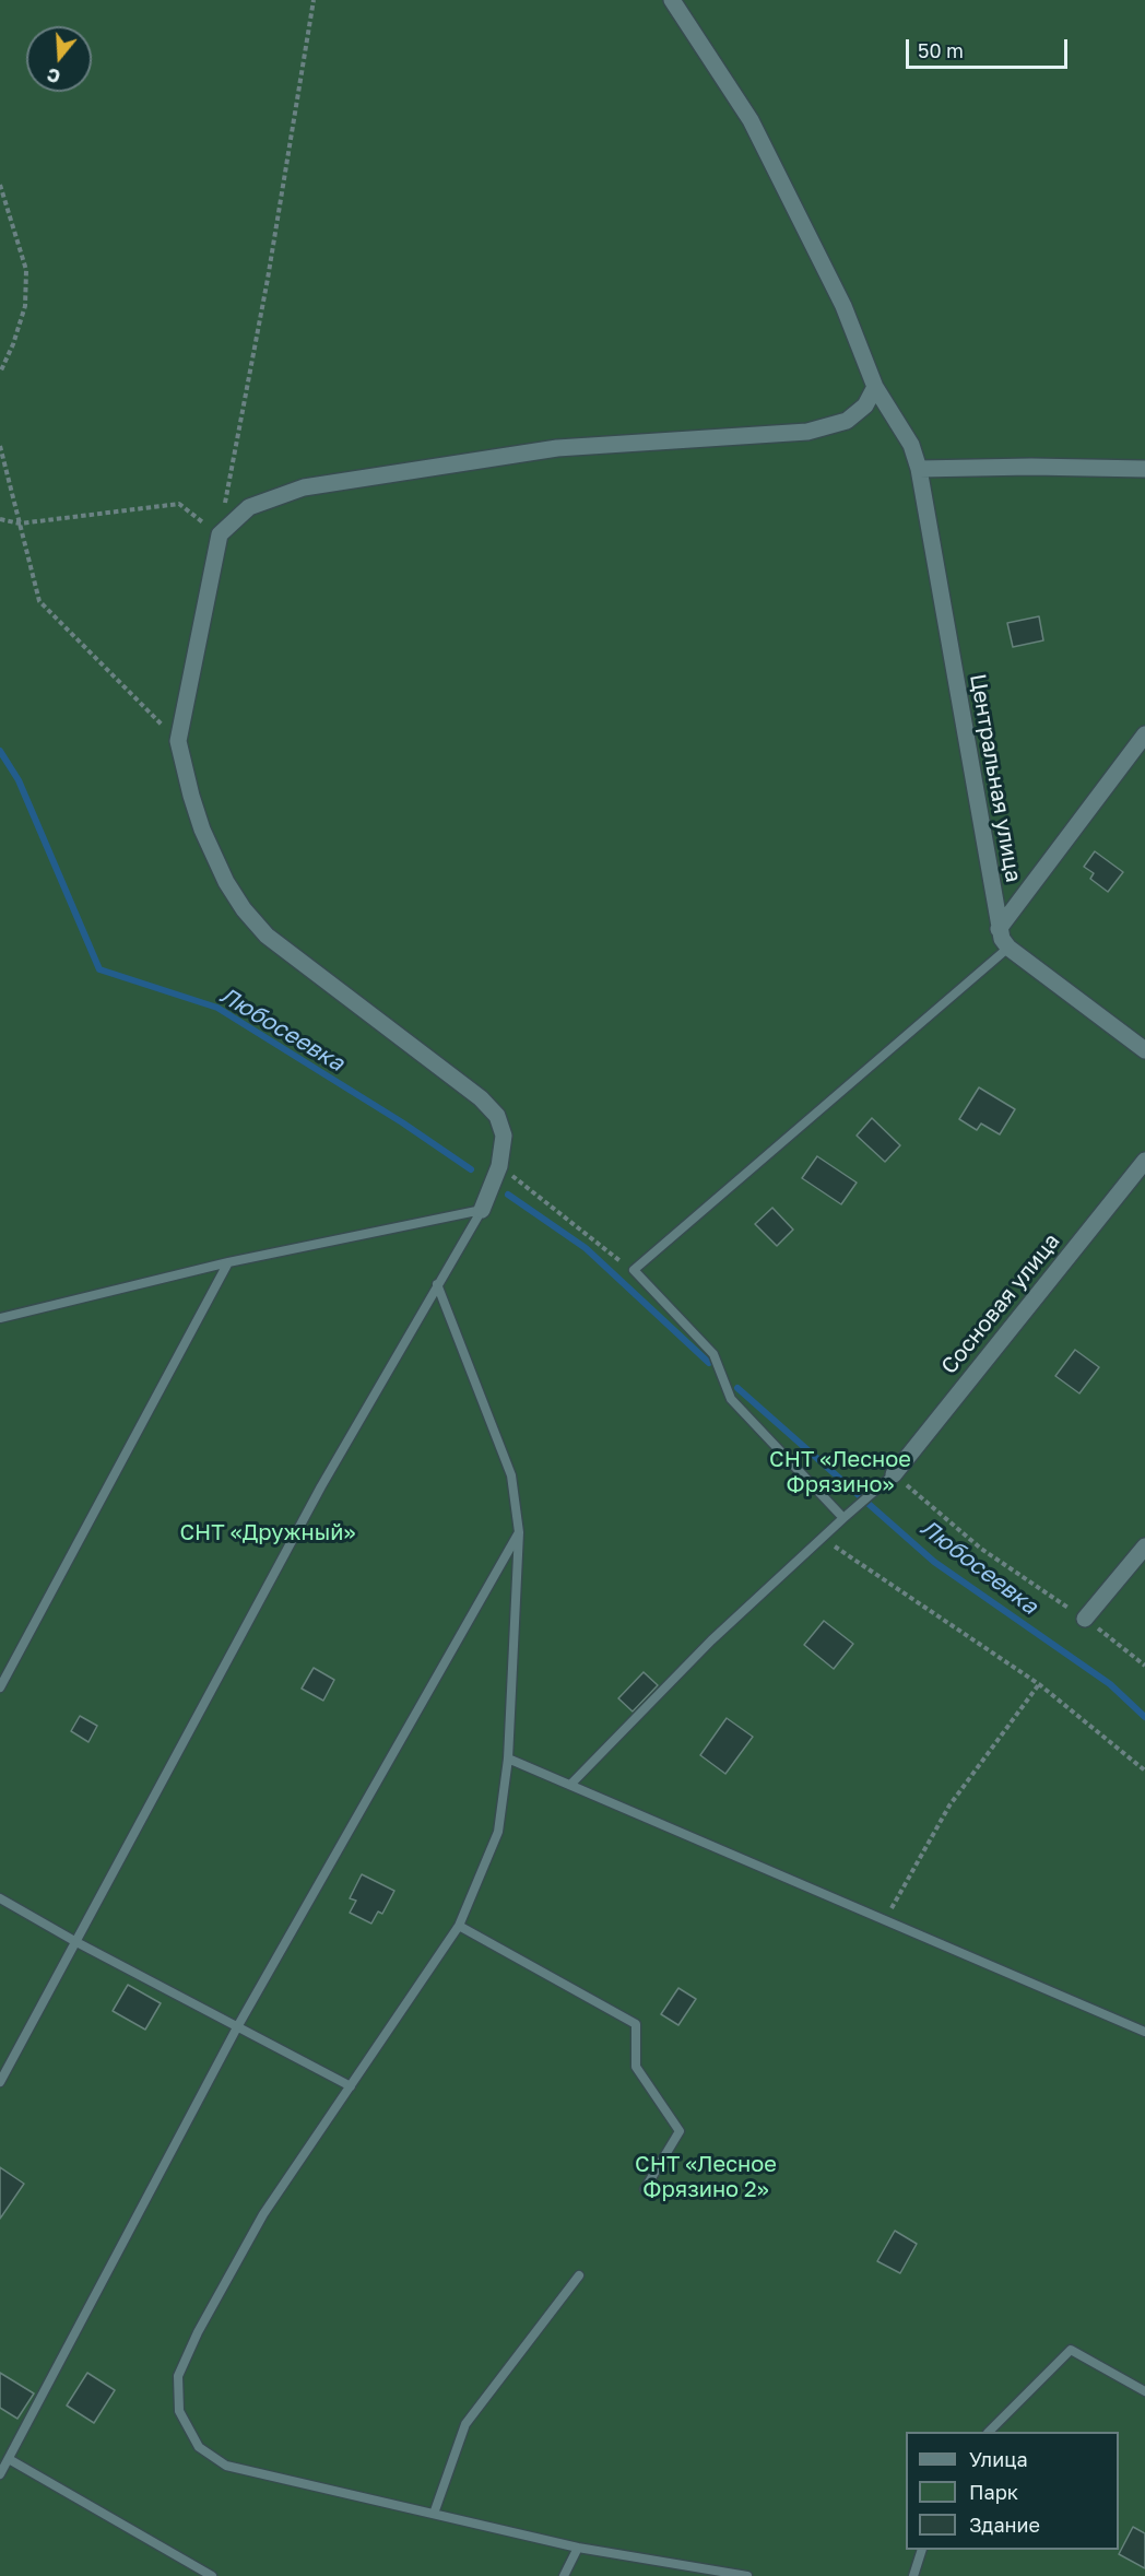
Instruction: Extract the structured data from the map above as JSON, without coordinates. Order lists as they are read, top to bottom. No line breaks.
{"streets":{"street":["Центральная улица","Сосновая улица"]},"water":["Любосеевка"],"parks":["СНТ «Лесное Фрязино»","СНТ «Дружный»","СНТ «Лесное Фрязино 2»"],"legend":["Улица","Парк","Здание"],"scale_bar":"50 m","north":"bottom"}
